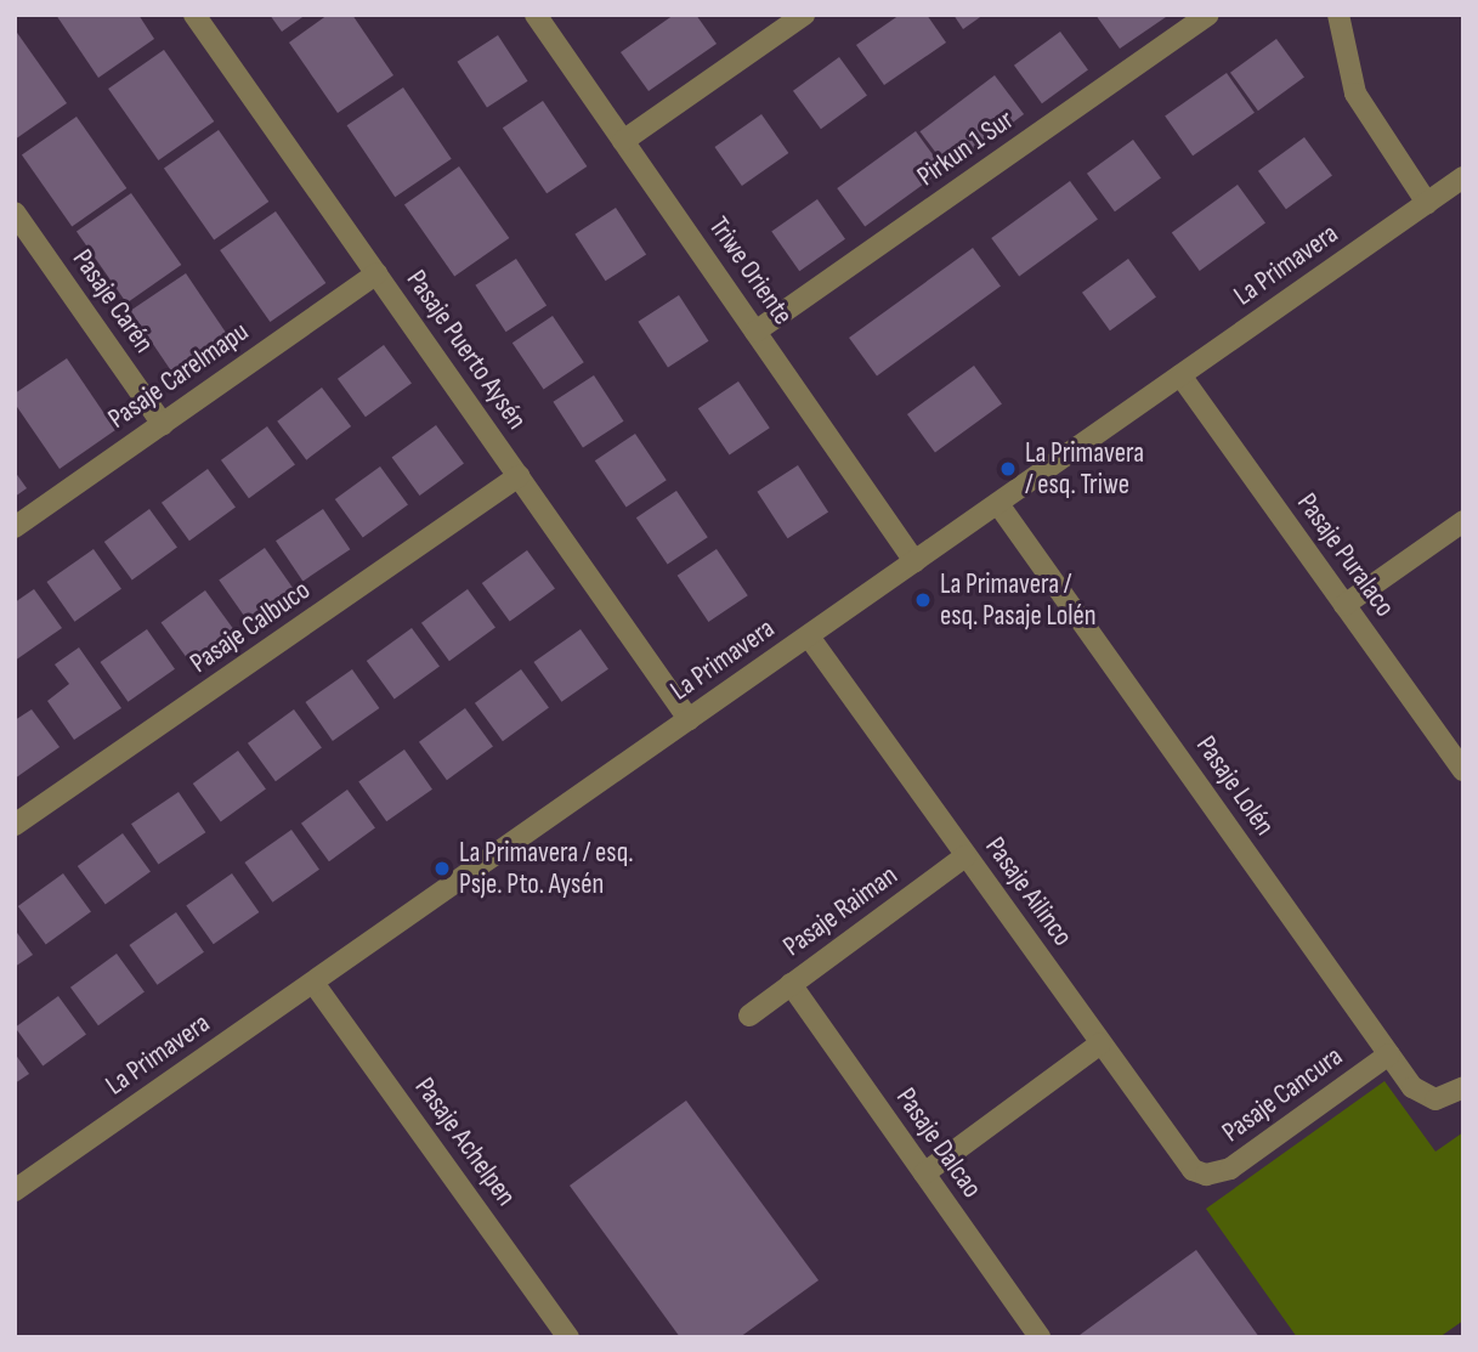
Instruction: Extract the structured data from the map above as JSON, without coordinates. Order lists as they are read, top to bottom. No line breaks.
{"streets":{"street":["Pirkun 1 Sur","La Primavera","Triwe Oriente","Pasaje Carén","Pasaje Puerto Aysén","Pasaje Carelmapu","Pasaje Puralaco","Pasaje Calbuco","Pasaje Lolén","Pasaje Ailinco","Pasaje Raiman","Pasaje Cancura","Pasaje Achelpen","Pasaje Dalcao"]},"crossings":[["Pirkun 1 Sur","Triwe Oriente"],["La Primavera","Triwe Oriente"],["La Primavera","Pasaje Puerto Aysén"],["La Primavera","Pasaje Puralaco"],["La Primavera","Pasaje Lolén"],["La Primavera","Pasaje Ailinco"],["La Primavera","Pasaje Achelpen"],["Pasaje Carén","Pasaje Carelmapu"],["Pasaje Puerto Aysén","Pasaje Carelmapu"],["Pasaje Puerto Aysén","Pasaje Calbuco"],["Pasaje Lolén","Pasaje Cancura"],["Pasaje Ailinco","Pasaje Raiman"],["Pasaje Ailinco","Pasaje Cancura"],["Pasaje Raiman","Pasaje Dalcao"]],"places":["La Primavera / esq. Triwe","La Primavera / esq. Pasaje Lolén","La Primavera / esq. Psje. Pto. Aysén"]}
